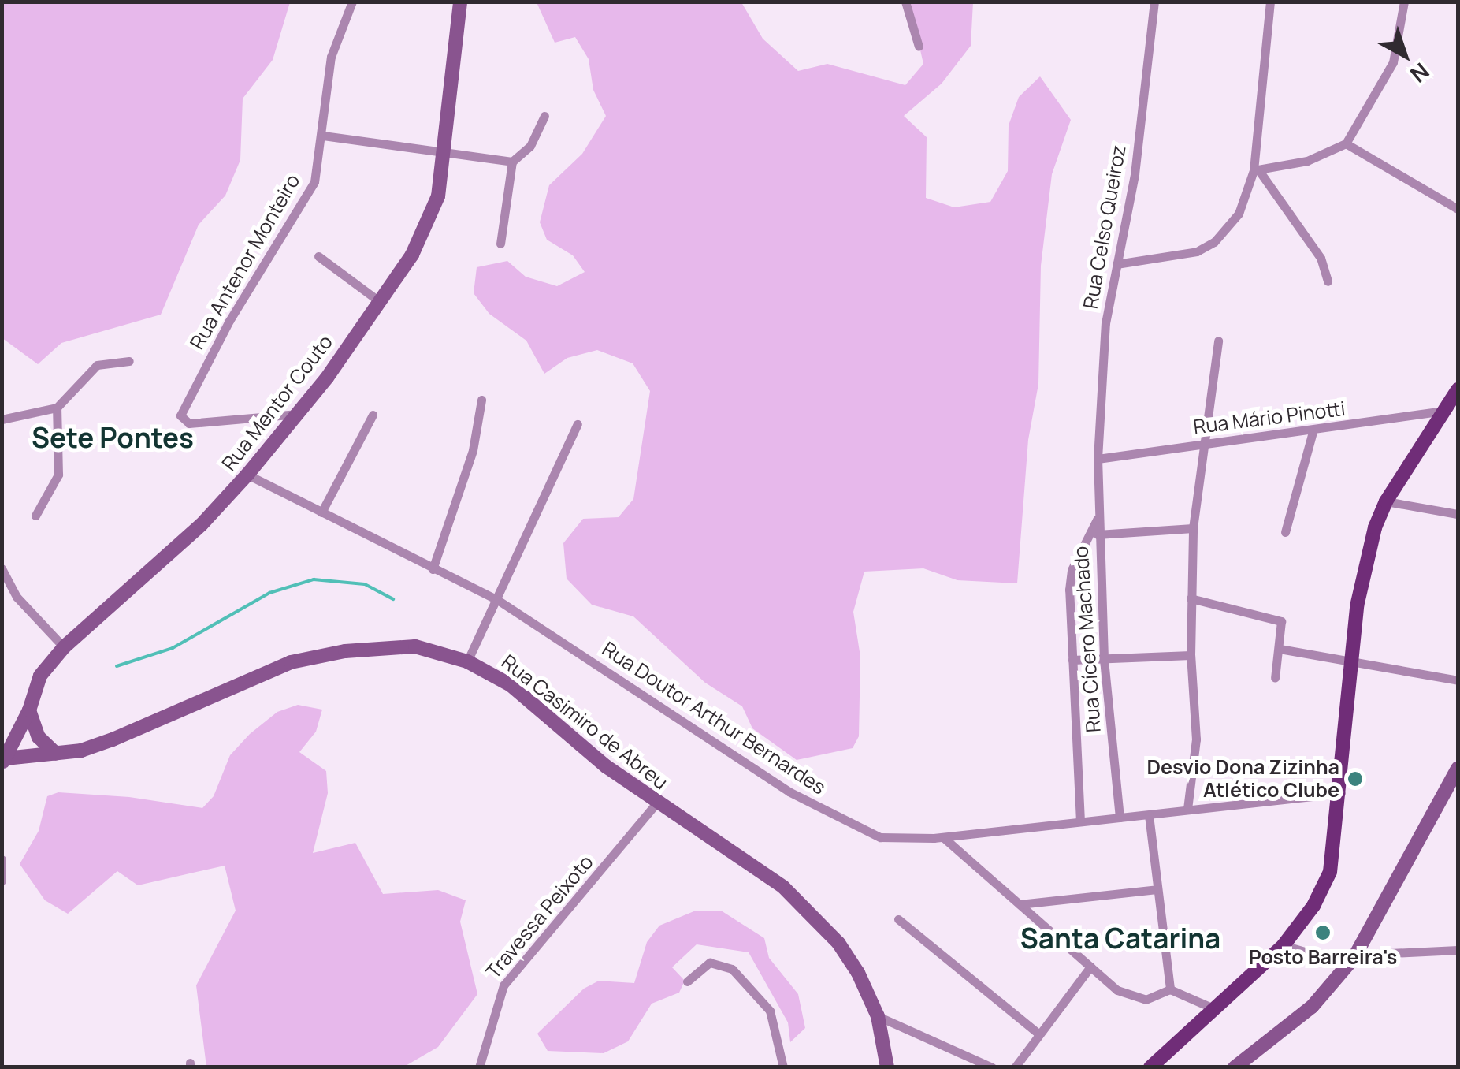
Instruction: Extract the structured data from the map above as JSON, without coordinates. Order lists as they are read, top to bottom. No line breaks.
{"streets":{"street":["Rua Celso Queiroz","Rua Antenor Monteiro","Rua Mentor Couto","Rua Mário Pinotti","Rua Cícero Machado","Rua Doutor Arthur Bernardes","Rua Casimiro de Abreu","Travessa Peixoto"]},"crossings":[["Rua Celso Queiroz","Rua Mário Pinotti"],["Rua Celso Queiroz","Rua Cícero Machado"],["Rua Antenor Monteiro","Rua Mentor Couto"],["Rua Mentor Couto","Rua Doutor Arthur Bernardes"],["Rua Mentor Couto","Rua Casimiro de Abreu"],["Rua Mário Pinotti","Rua Cícero Machado"],["Rua Cícero Machado","Rua Doutor Arthur Bernardes"],["Rua Casimiro de Abreu","Travessa Peixoto"]],"districts":["Sete Pontes","Santa Catarina"],"places":["Desvio Dona Zizinha Atlético Clube","Posto Barreira's"],"north":"bottom right"}
